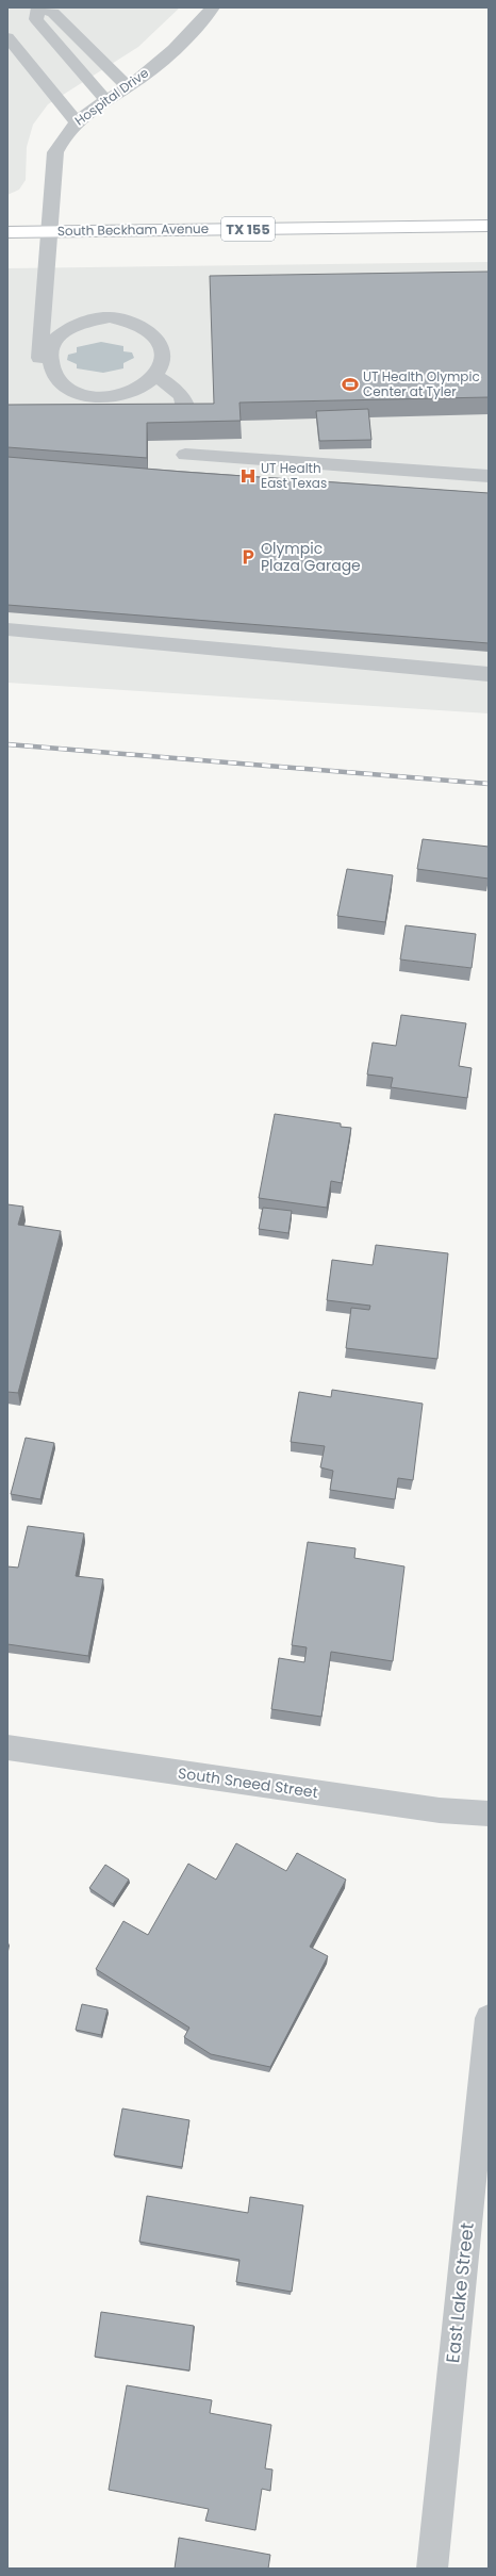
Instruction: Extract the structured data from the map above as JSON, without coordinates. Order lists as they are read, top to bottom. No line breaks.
{"streets":{"main road":["TX 155","South Beckham Avenue"],"street":["Hospital Drive","South Sneed Street","East Lake Street"]},"crossings":[["Hospital Drive","South Beckham Avenue"]],"places":{"sports":["UT Health Olympic Center at Tyler"],"hospital":["UT Health East Texas"],"parking":["Olympic Plaza Garage"]}}
